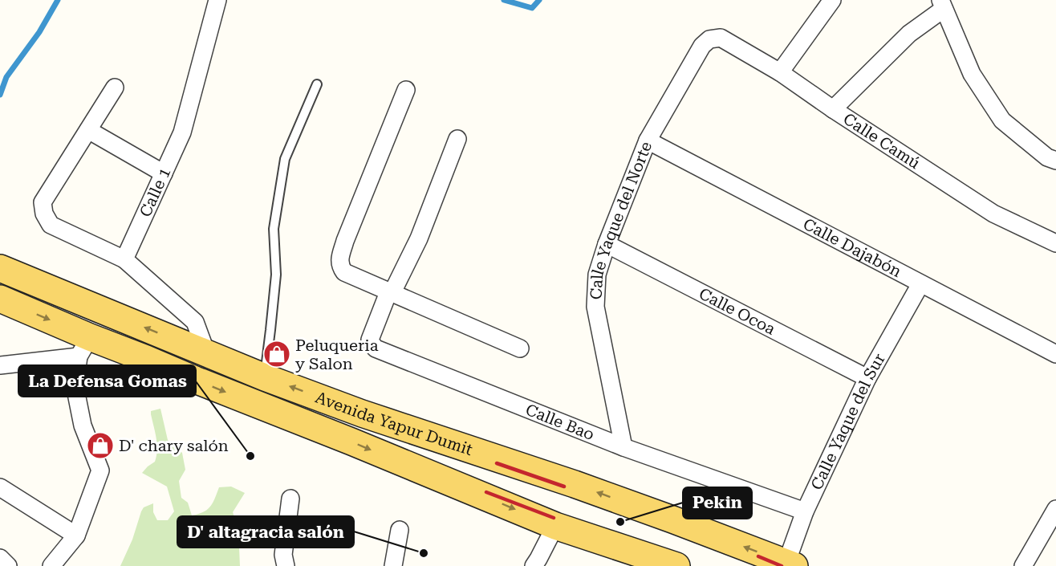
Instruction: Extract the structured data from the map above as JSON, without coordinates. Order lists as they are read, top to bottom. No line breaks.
{"streets":{"main road":["Avenida Yapur Dumit"],"street":["Calle Camú","Calle 1","Calle Yaque del Norte","Calle Dajabón","Calle Ocoa","Calle Yaque del Sur","Calle Bao"]},"crossings":[["Calle Camú","Calle Yaque del Norte"],["Calle Yaque del Norte","Calle Dajabón"],["Calle Yaque del Norte","Calle Ocoa"],["Calle Yaque del Norte","Calle Bao"],["Calle Dajabón","Calle Yaque del Sur"],["Calle Ocoa","Calle Yaque del Sur"],["Calle Yaque del Sur","Calle Bao"],["Calle Yaque del Sur","Avenida Yapur Dumit"]],"places":{"shop":["Peluqueria y Salon","D' chary salón"],"other":["La Defensa Gomas","Pekin","D' altagracia salón"]}}
